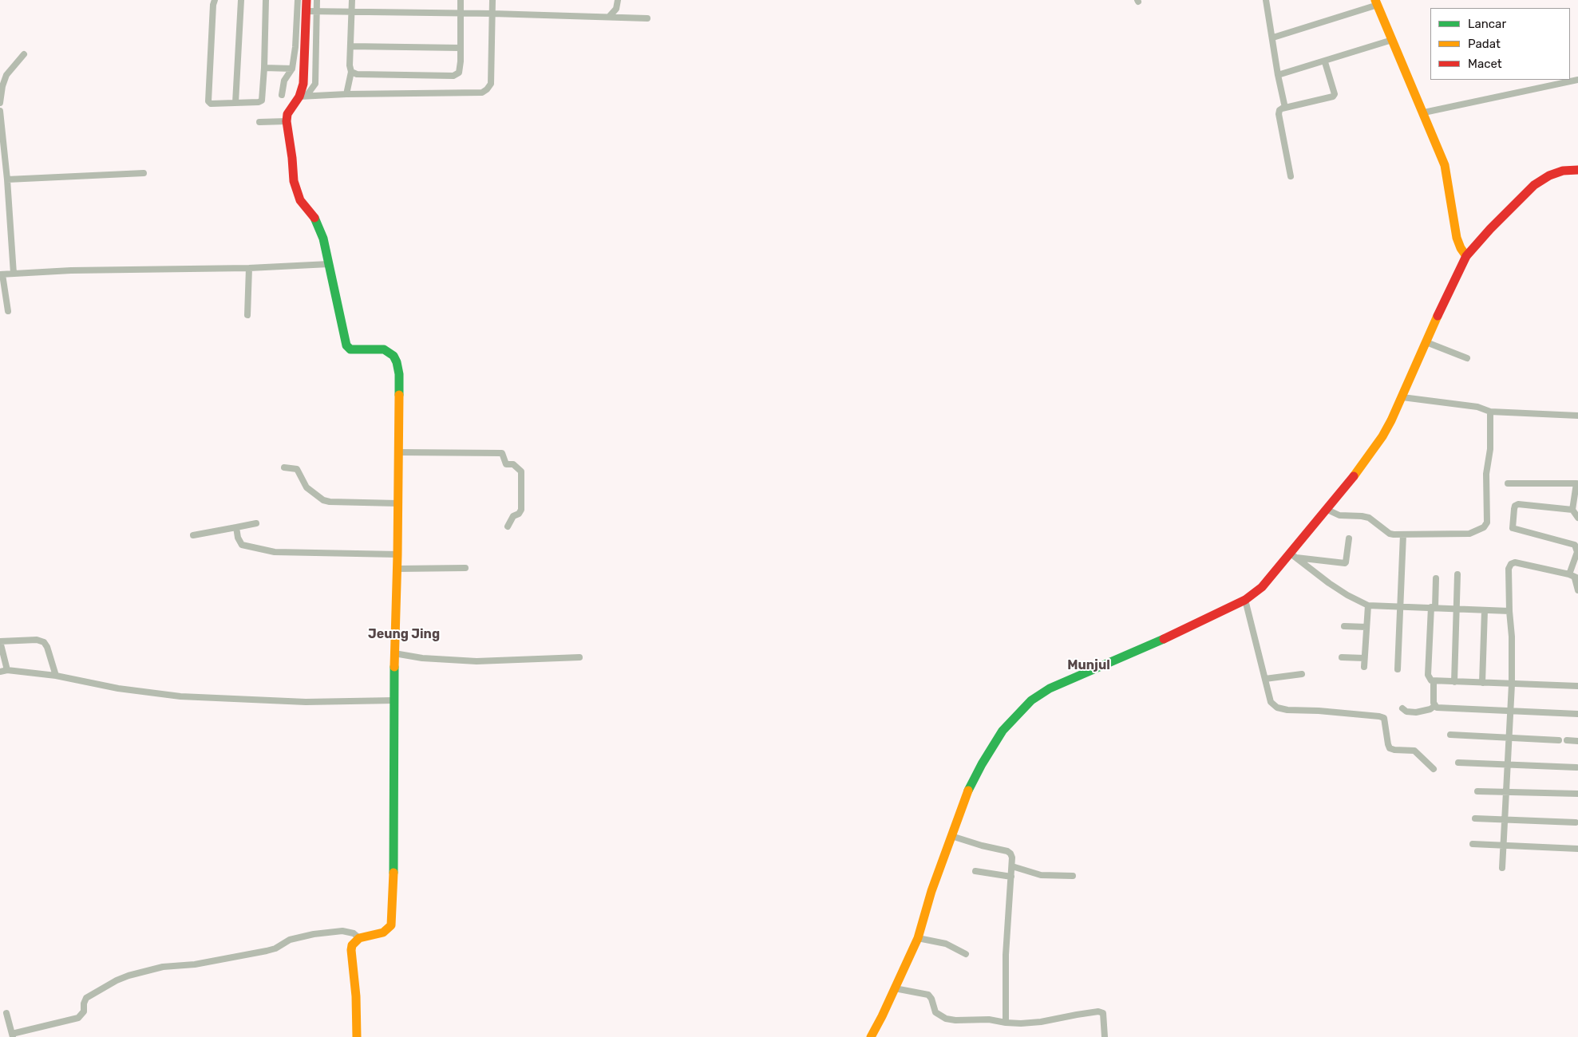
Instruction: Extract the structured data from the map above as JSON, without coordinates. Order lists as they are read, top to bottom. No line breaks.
{"districts":["Jeung Jing","Munjul"],"legend":["Lancar","Padat","Macet"]}
